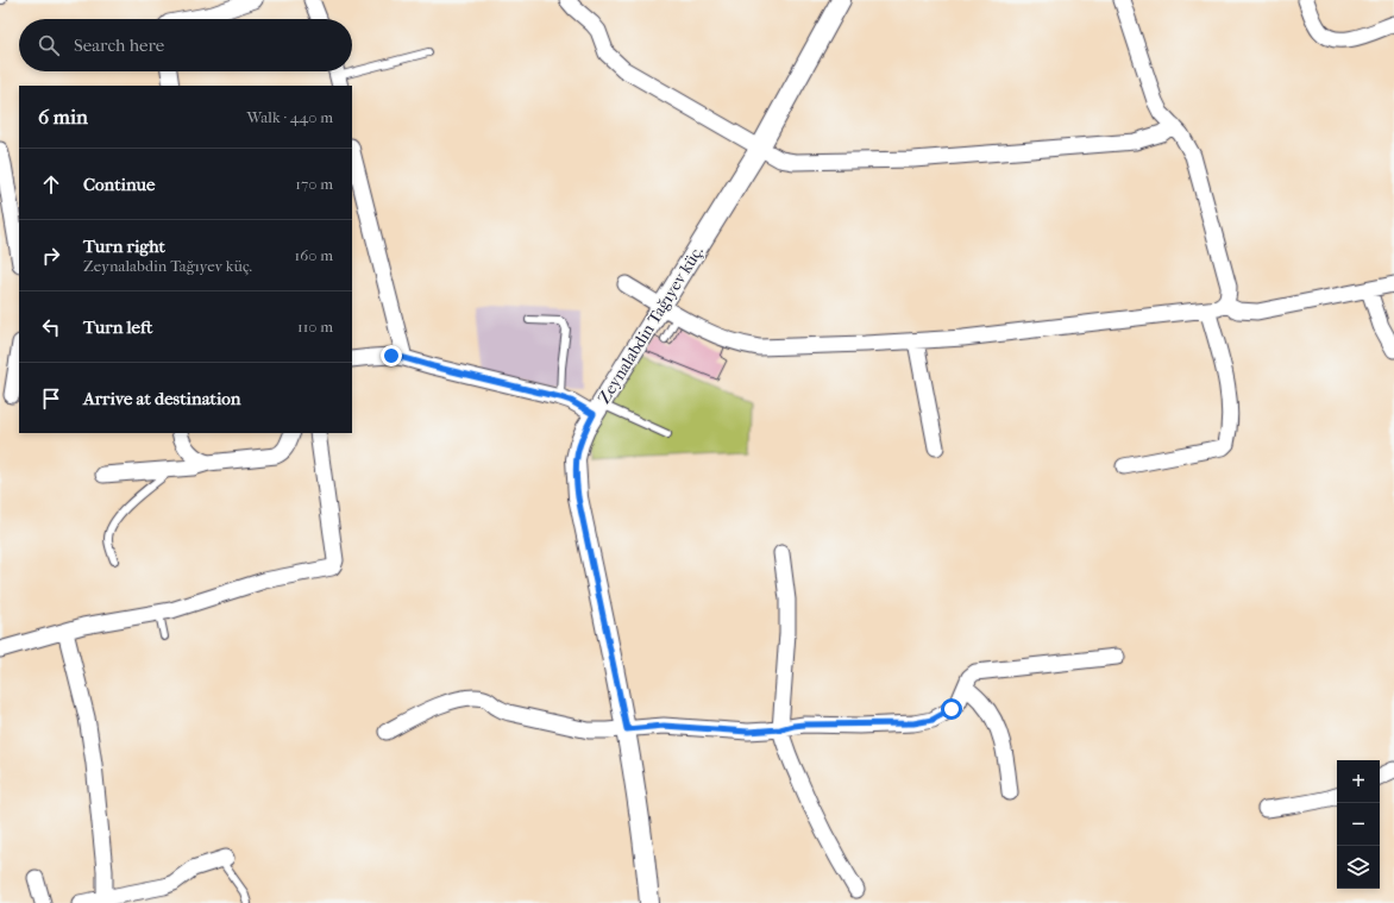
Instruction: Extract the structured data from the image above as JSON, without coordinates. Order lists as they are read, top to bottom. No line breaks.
{"streets":{"street":["Zeynalabdin Tağıyev küç."]},"page":{"search":"Search here","heading":["6 min","Walk · 440 m"],"list":[["Continue","170 m"],["Turn right","Zeynalabdin Tağıyev küç.","160 m"],["Turn left","110 m"],"Arrive at destination"],"map_buttons":["+","−"]}}
